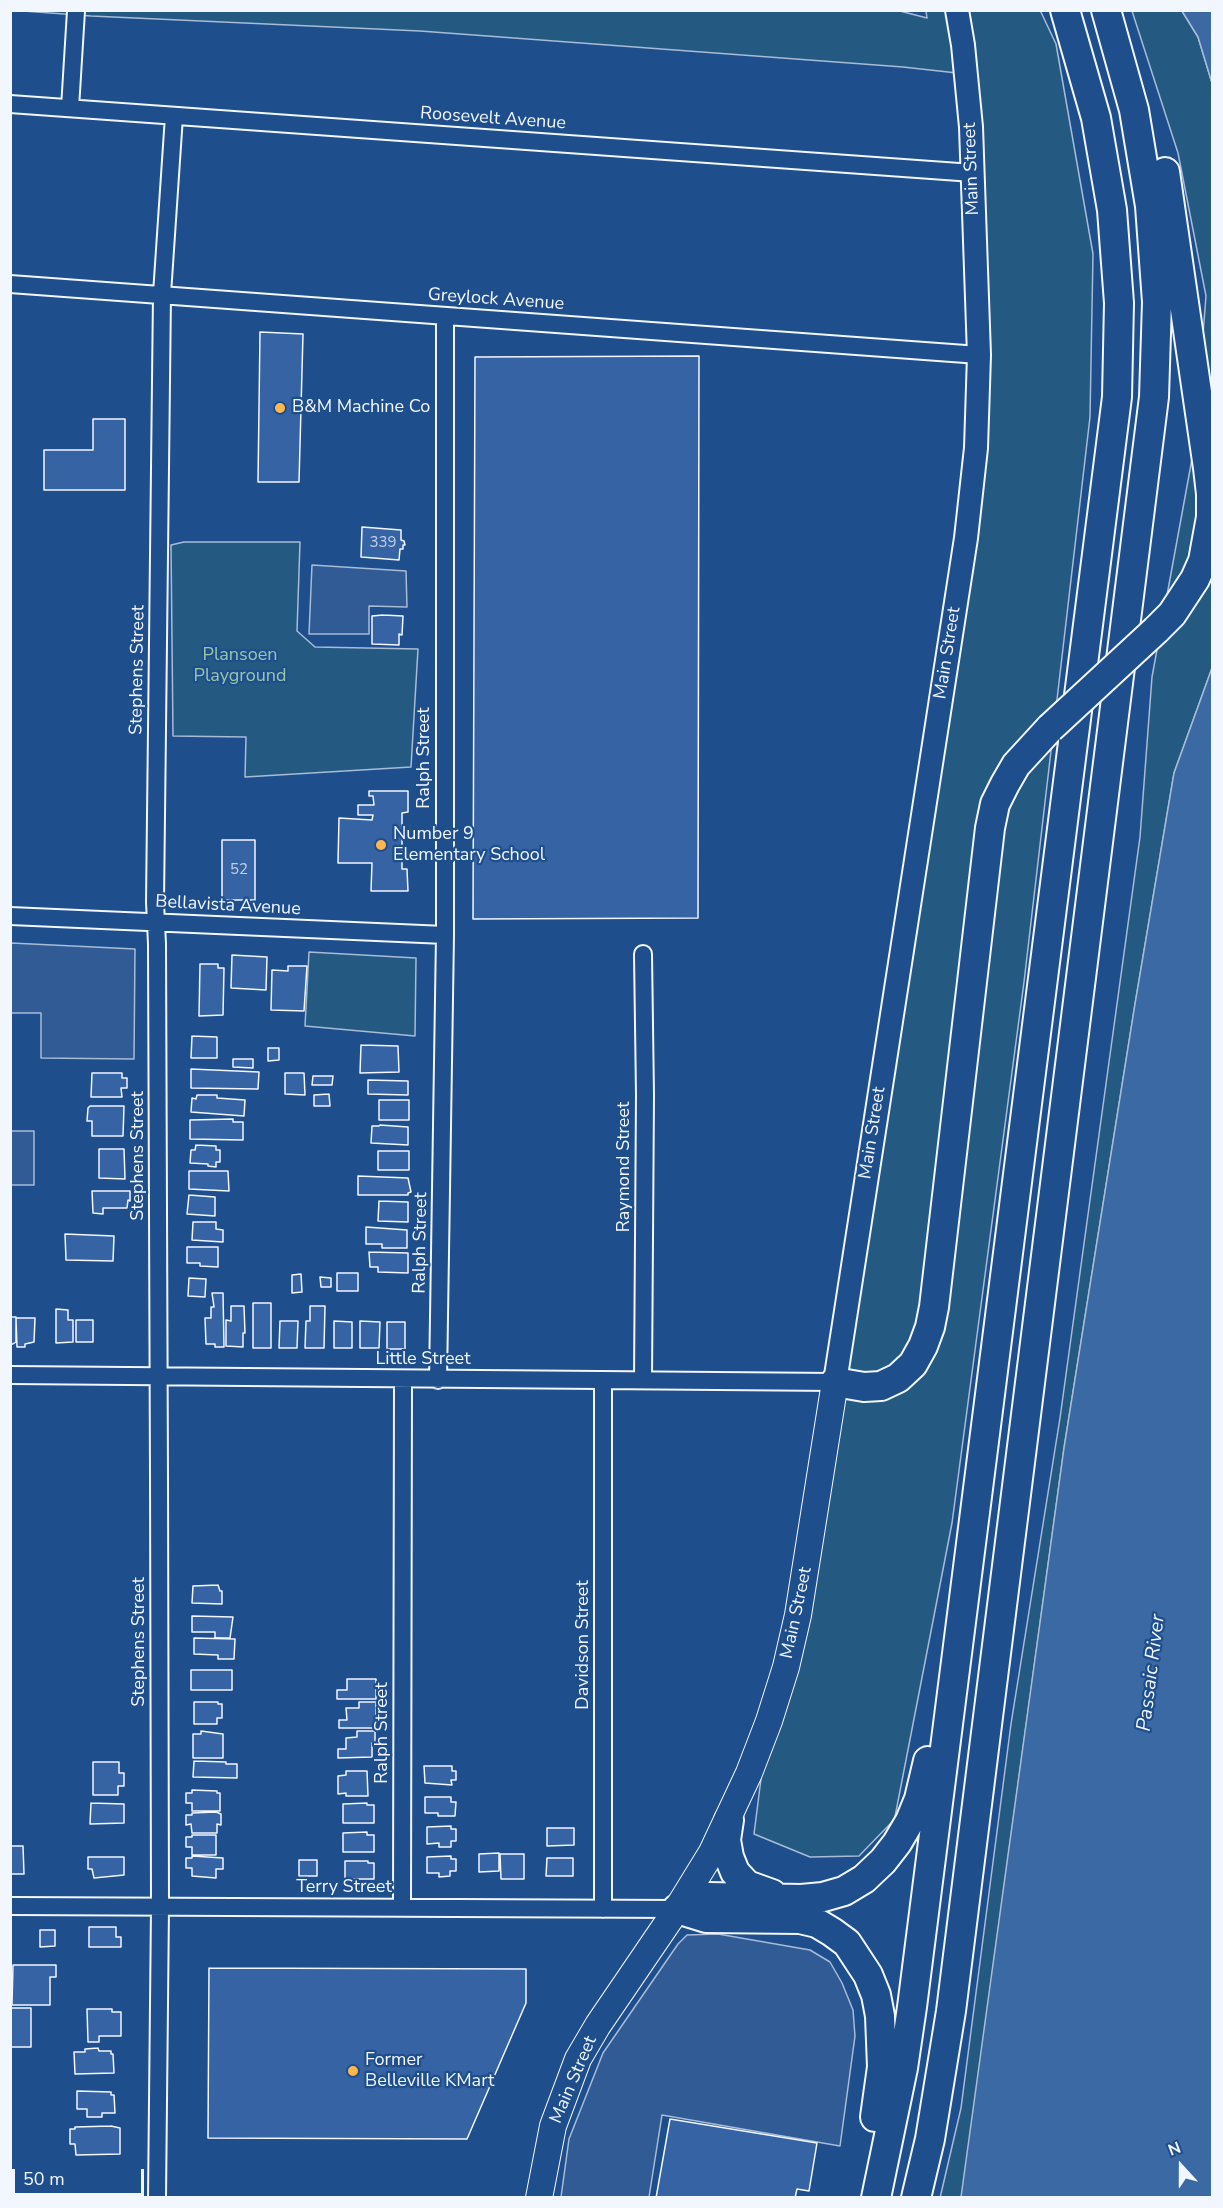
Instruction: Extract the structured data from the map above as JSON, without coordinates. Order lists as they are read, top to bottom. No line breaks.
{"streets":{"main road":["Main Street"],"street":["Roosevelt Avenue","Greylock Avenue","Stephens Street","Ralph Street","Bellavista Avenue","Raymond Street","Little Street","Davidson Street","Terry Street"]},"crossings":[["Roosevelt Avenue","Main Street"],["Roosevelt Avenue","Stephens Street"],["Main Street","Greylock Avenue"],["Main Street","Little Street"],["Main Street","Terry Street"],["Greylock Avenue","Stephens Street"],["Greylock Avenue","Ralph Street"],["Stephens Street","Bellavista Avenue"],["Stephens Street","Little Street"],["Stephens Street","Terry Street"],["Ralph Street","Bellavista Avenue"],["Ralph Street","Little Street"],["Ralph Street","Terry Street"],["Raymond Street","Little Street"],["Little Street","Davidson Street"],["Davidson Street","Terry Street"]],"water":["Passaic River"],"parks":["Plansoen Playground"],"places":["B&M Machine Co","Number 9 Elementary School","Former Belleville KMart"],"house_numbers":["339","52"],"scale_bar":"50 m","north":"top"}
